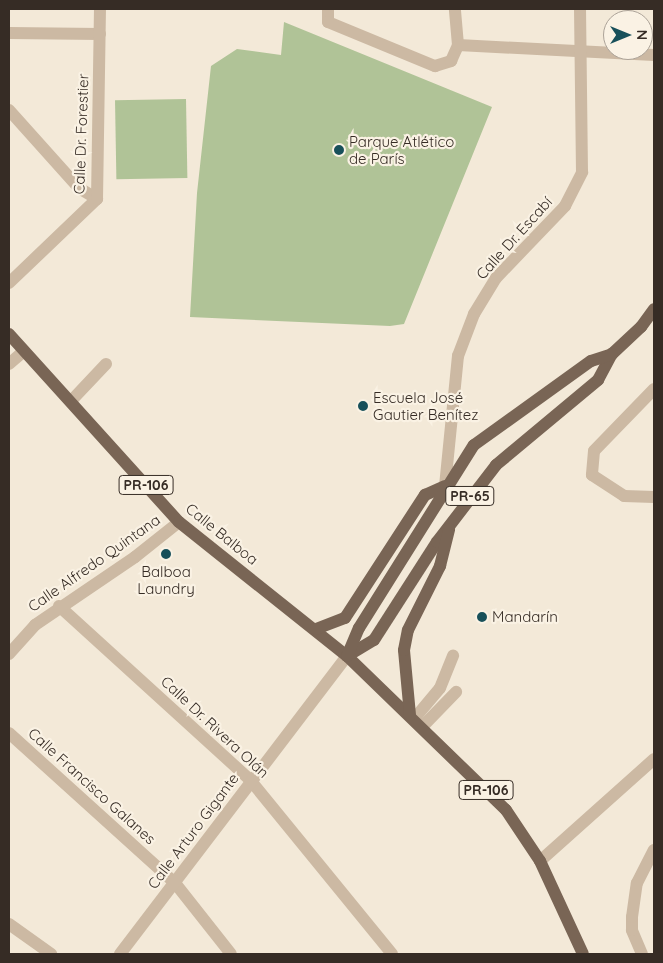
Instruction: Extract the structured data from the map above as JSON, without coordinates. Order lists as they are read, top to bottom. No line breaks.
{"streets":{"main road":["PR-106","PR-65","Calle Balboa"],"street":["Calle Dr. Forestier","Calle Dr. Escabí","Calle Alfredo Quintana","Calle Dr. Rivera Olán","Calle Francisco Galanes","Calle Arturo Gigante"]},"crossings":[["Calle Dr. Escabí","PR-65"],["PR-106","PR-65"],["PR-106","Calle Balboa"],["PR-106","Calle Arturo Gigante"],["PR-65","Calle Balboa"],["PR-65","Calle Arturo Gigante"],["Calle Balboa","Calle Alfredo Quintana"],["Calle Balboa","Calle Arturo Gigante"],["Calle Alfredo Quintana","Calle Dr. Rivera Olán"],["Calle Dr. Rivera Olán","Calle Arturo Gigante"],["Calle Francisco Galanes","Calle Arturo Gigante"]],"places":["Parque Atlético de París","Escuela José Gautier Benítez","Balboa Laundry","Mandarín"],"north":"right"}
